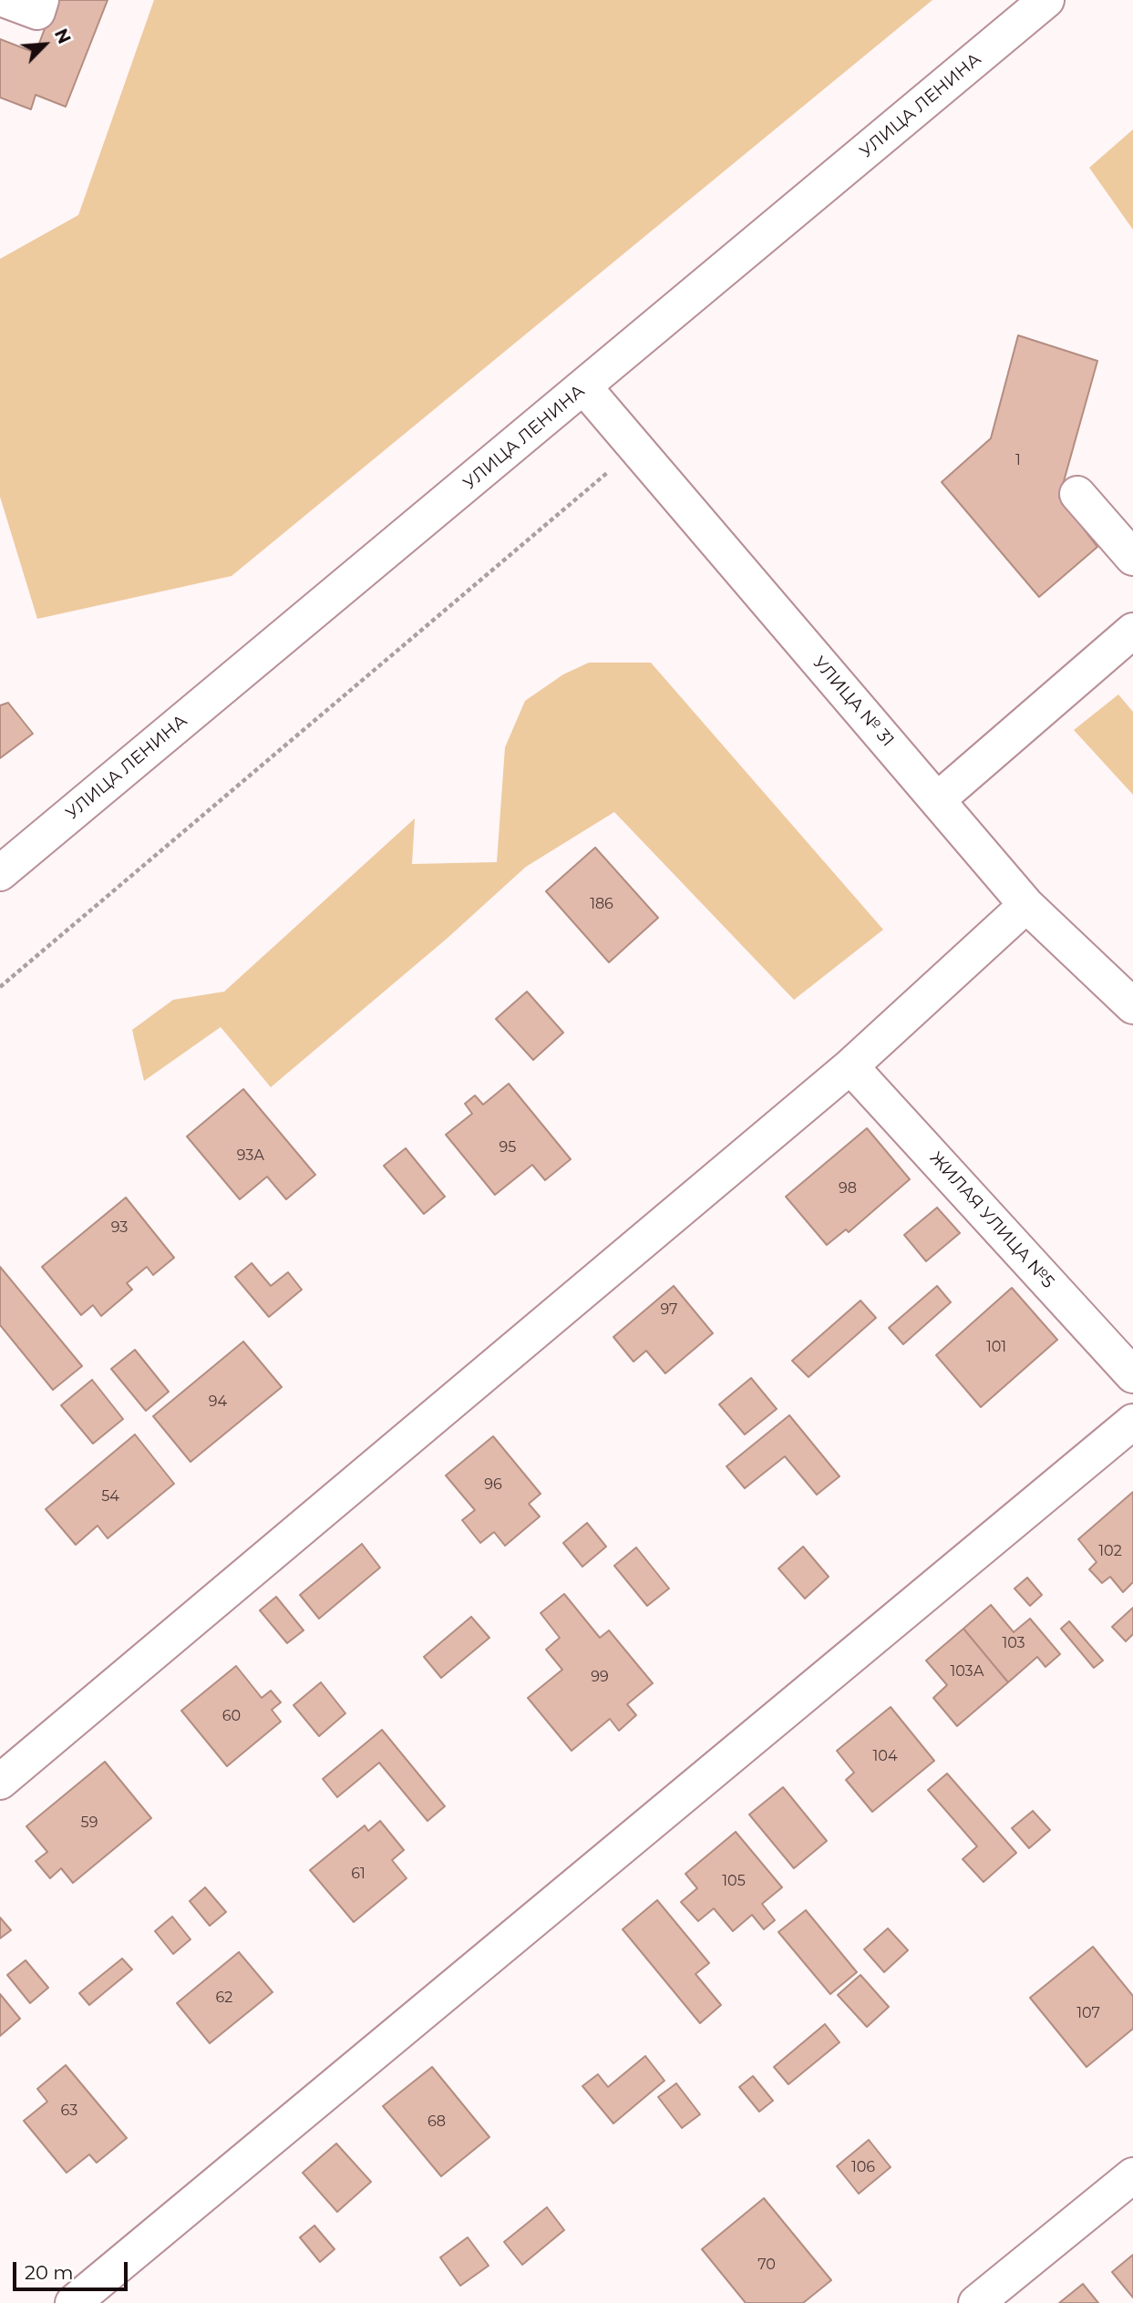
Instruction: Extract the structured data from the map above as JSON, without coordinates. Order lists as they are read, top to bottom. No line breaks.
{"streets":{"street":["УЛИЦА ЛЕНИНА","УЛИЦА № 31","ЖИЛАЯ УЛИЦА №5"]},"crossings":[["УЛИЦА ЛЕНИНА","УЛИЦА № 31"]],"house_numbers":["1","186","95","93А","98","93","97","101","94","96","54","102","103","103А","99","60","104","59","61","105","62","107","63","68","106","70"],"scale_bar":"20 m","north":"top right"}
